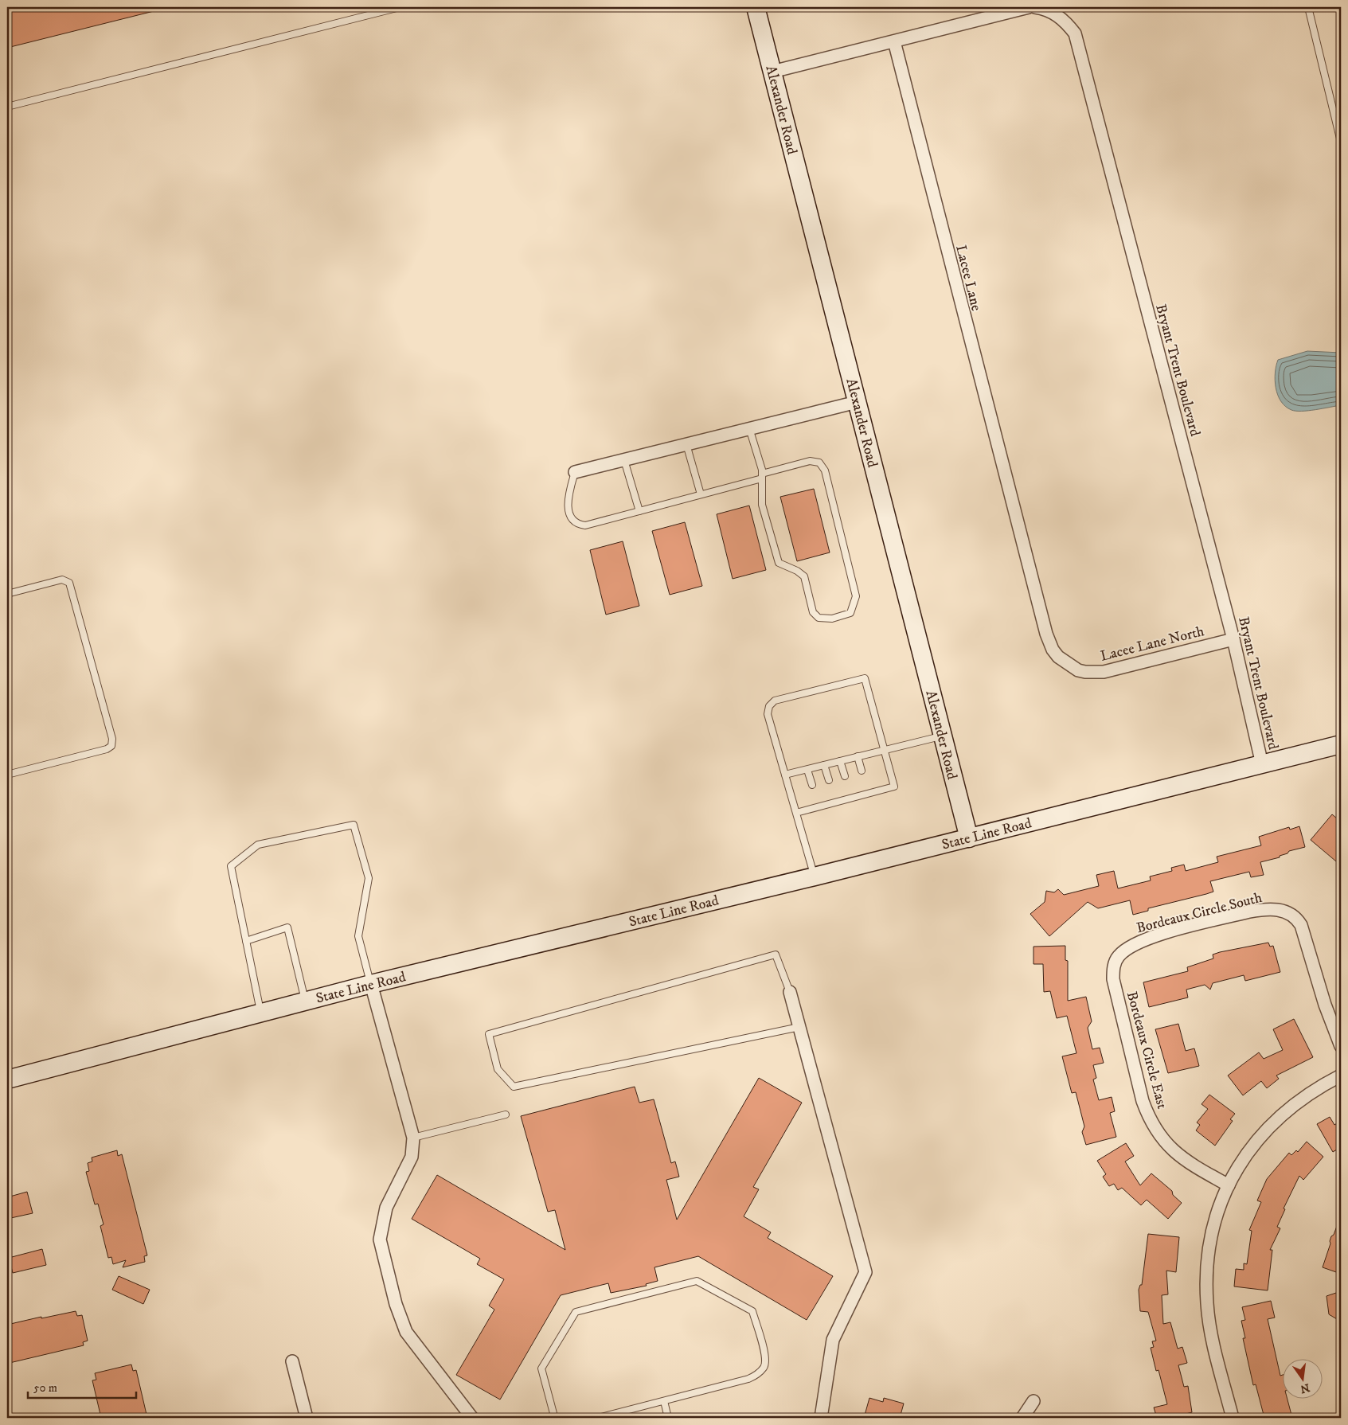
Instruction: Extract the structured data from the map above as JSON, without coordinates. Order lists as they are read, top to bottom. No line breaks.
{"streets":{"street":["Alexander Road","Lacee Lane","Bryant Trent Boulevard","Lacee Lane North","State Line Road","Bordeaux Circle South","Bordeaux Circle East"]},"crossings":[["Alexander Road","State Line Road"],["Lacee Lane","Lacee Lane North"],["Bryant Trent Boulevard","Lacee Lane North"],["Bryant Trent Boulevard","State Line Road"],["Bordeaux Circle South","Bordeaux Circle East"]],"scale_bar":"50 m","north":"bottom"}
